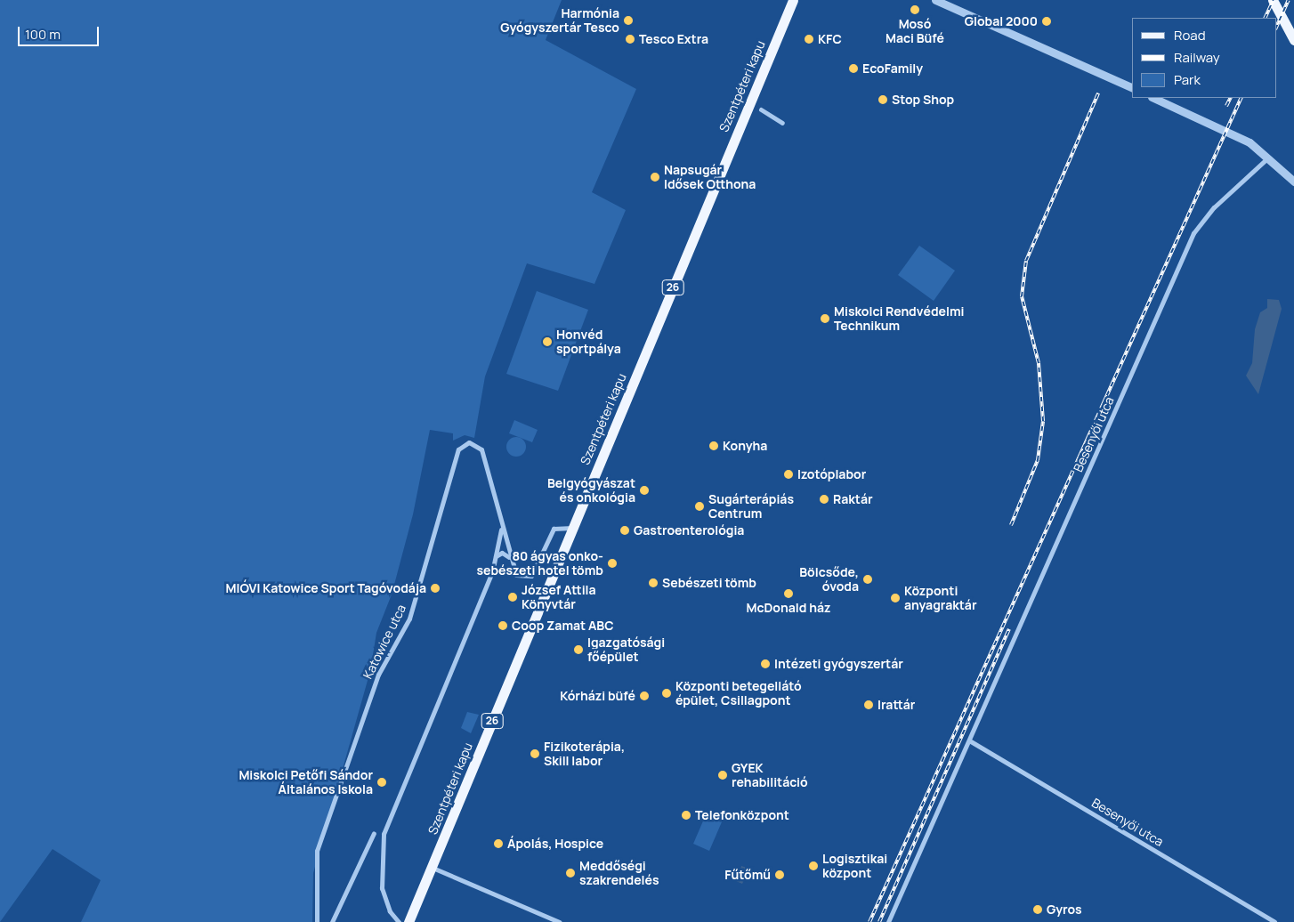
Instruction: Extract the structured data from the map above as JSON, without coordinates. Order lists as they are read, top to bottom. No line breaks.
{"streets":{"main road":["Szentpéteri kapu","26"],"street":["Besenyői utca","Katowice utca"]},"crossings":[["Szentpéteri kapu","Katowice utca"]],"places":["Mosó Maci Büfé","Harmónia Gyógyszertár Tesco","Global 2000","Tesco Extra","KFC","EcoFamily","Stop Shop","Napsugár Idősek Otthona","Miskolci Rendvédelmi Technikum","Honvéd sportpálya","Konyha","Izotóplabor","Belgyógyászat és onkológia","Raktár","Sugárterápiás Centrum","Gastroenterológia","80 ágyas onko- sebészeti hotel tömb","Bölcsőde, óvoda","Sebészeti tömb","MIÓVI Katowice Sport Tagóvodája","McDonald ház","József Attila Könyvtár","Központi anyagraktár","Coop Zamat ABC","Igazgatósági főépület","Intézeti gyógyszertár","Központi betegellátó épület, Csillagpont","Kórházi büfé","Irattár","Fizikoterápia, Skill labor","GYEK rehabilitáció","Miskolci Petőfi Sándor Általános Iskola","Telefonközpont","Ápolás, Hospice","Logisztikai központ","Meddőségi szakrendelés","Fűtőmű","Gyros"],"legend":["Road","Railway","Park"],"scale_bar":"100 m"}
